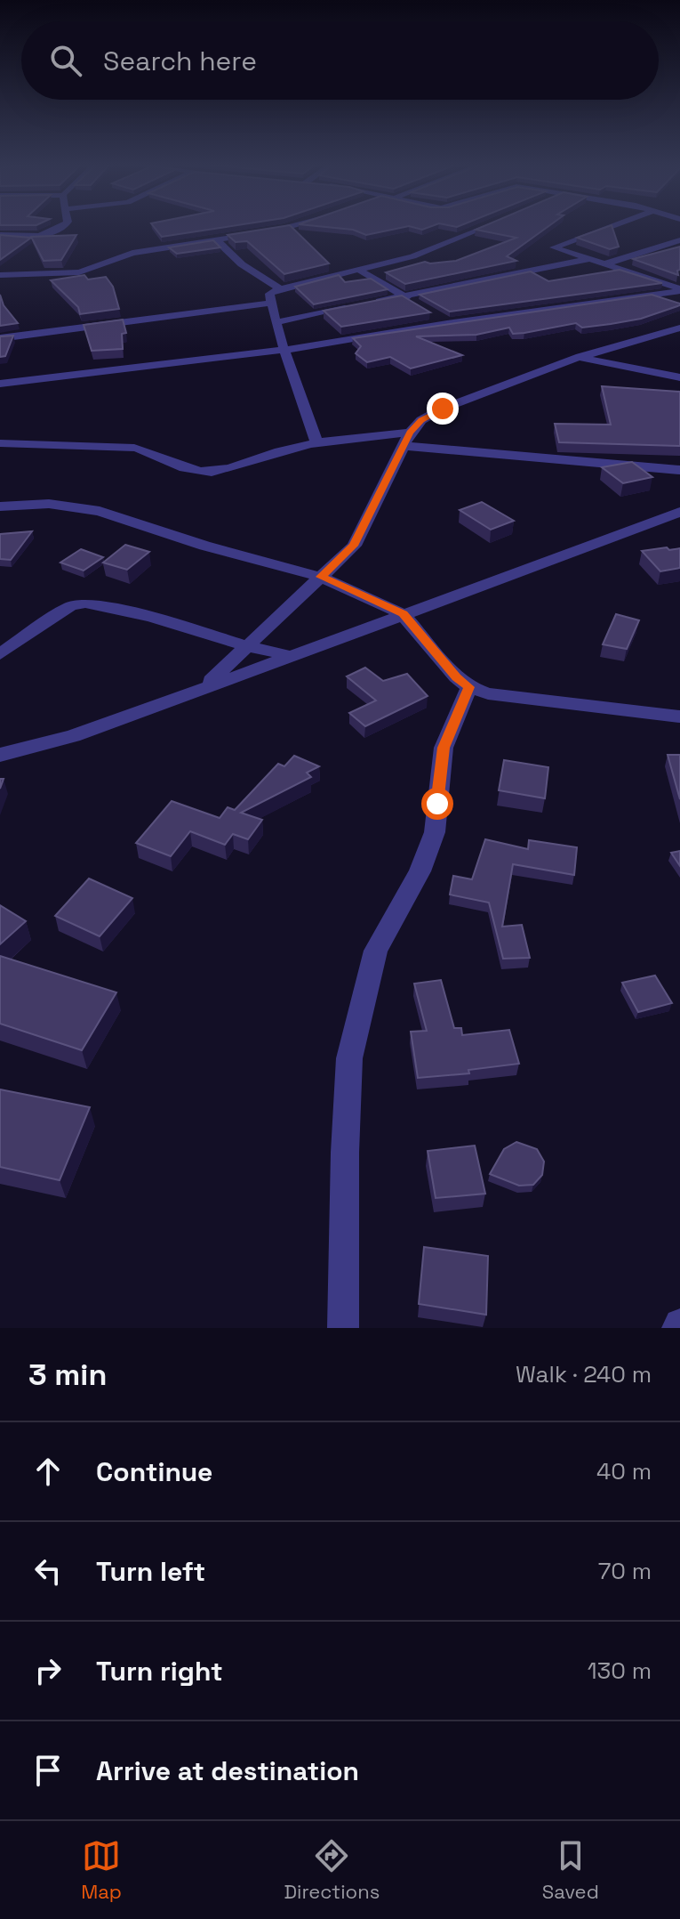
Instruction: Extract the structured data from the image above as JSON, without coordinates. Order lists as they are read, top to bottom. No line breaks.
{"page":{"search":"Search here","heading":["3 min","Walk · 240 m"],"list":[["Continue","40 m"],["Turn left","70 m"],["Turn right","130 m"],"Arrive at destination"],"nav":["Map","Directions","Saved"]}}
